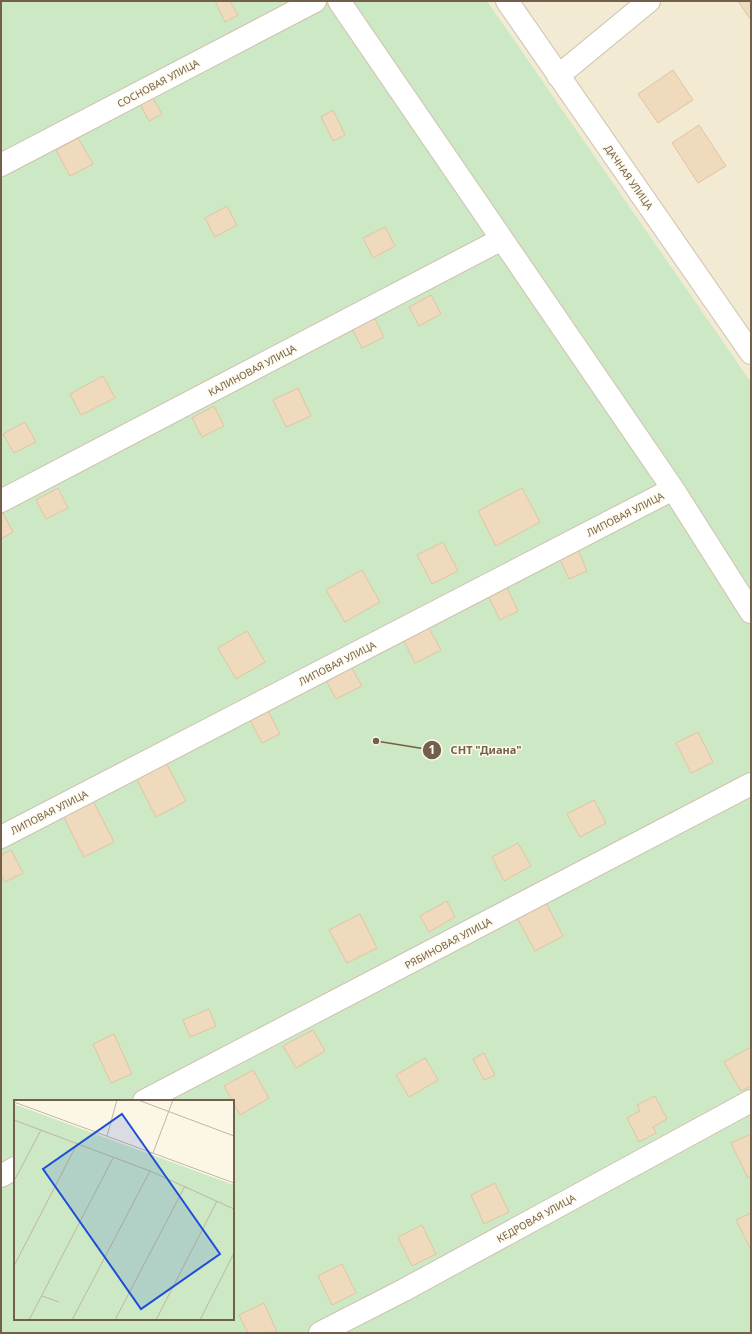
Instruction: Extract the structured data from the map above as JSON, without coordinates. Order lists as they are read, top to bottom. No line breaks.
{"streets":{"street":["СОСНОВАЯ УЛИЦА","ДАЧНАЯ УЛИЦА","КАЛИНОВАЯ УЛИЦА","ЛИПОВАЯ УЛИЦА","РЯБИНОВАЯ УЛИЦА","КЕДРОВАЯ УЛИЦА"]},"places":["СНТ \"Диана\""]}
